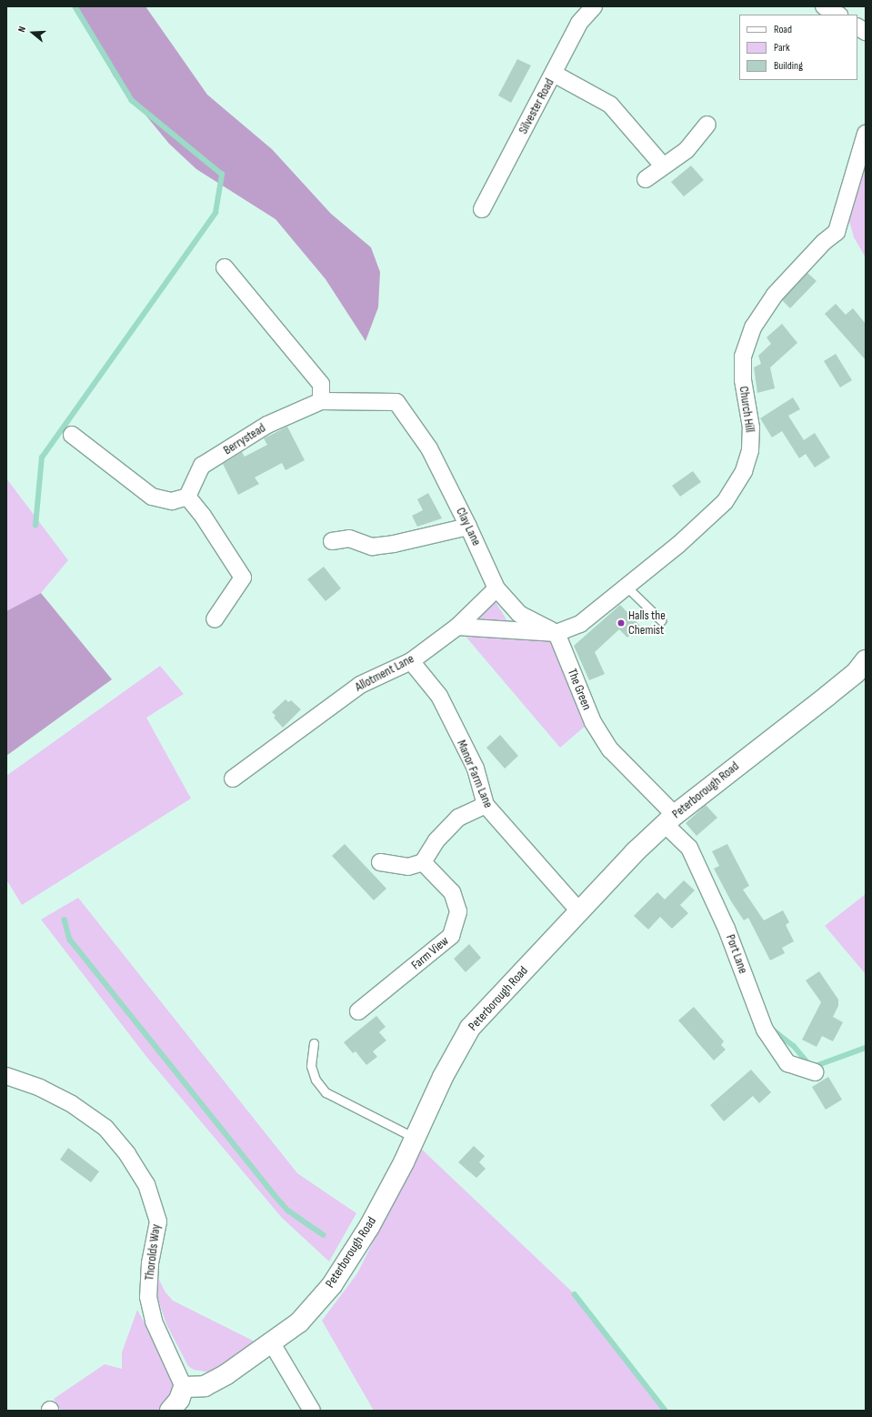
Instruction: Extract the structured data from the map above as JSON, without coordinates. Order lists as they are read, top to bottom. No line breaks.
{"streets":{"street":["Silvester Road","Church Hill","Berrystead","Clay Lane","Allotment Lane","The Green","Manor Farm Lane","Peterborough Road","Farm View","Port Lane","Thorolds Way"]},"crossings":[["Church Hill","Clay Lane"],["Church Hill","The Green"],["Berrystead","Clay Lane"],["Clay Lane","Allotment Lane"],["Clay Lane","The Green"],["Allotment Lane","Manor Farm Lane"],["The Green","Peterborough Road"],["The Green","Port Lane"],["Manor Farm Lane","Peterborough Road"],["Peterborough Road","Port Lane"],["Peterborough Road","Thorolds Way"]],"places":["Halls the Chemist"],"legend":["Road","Park","Building"],"north":"left"}
